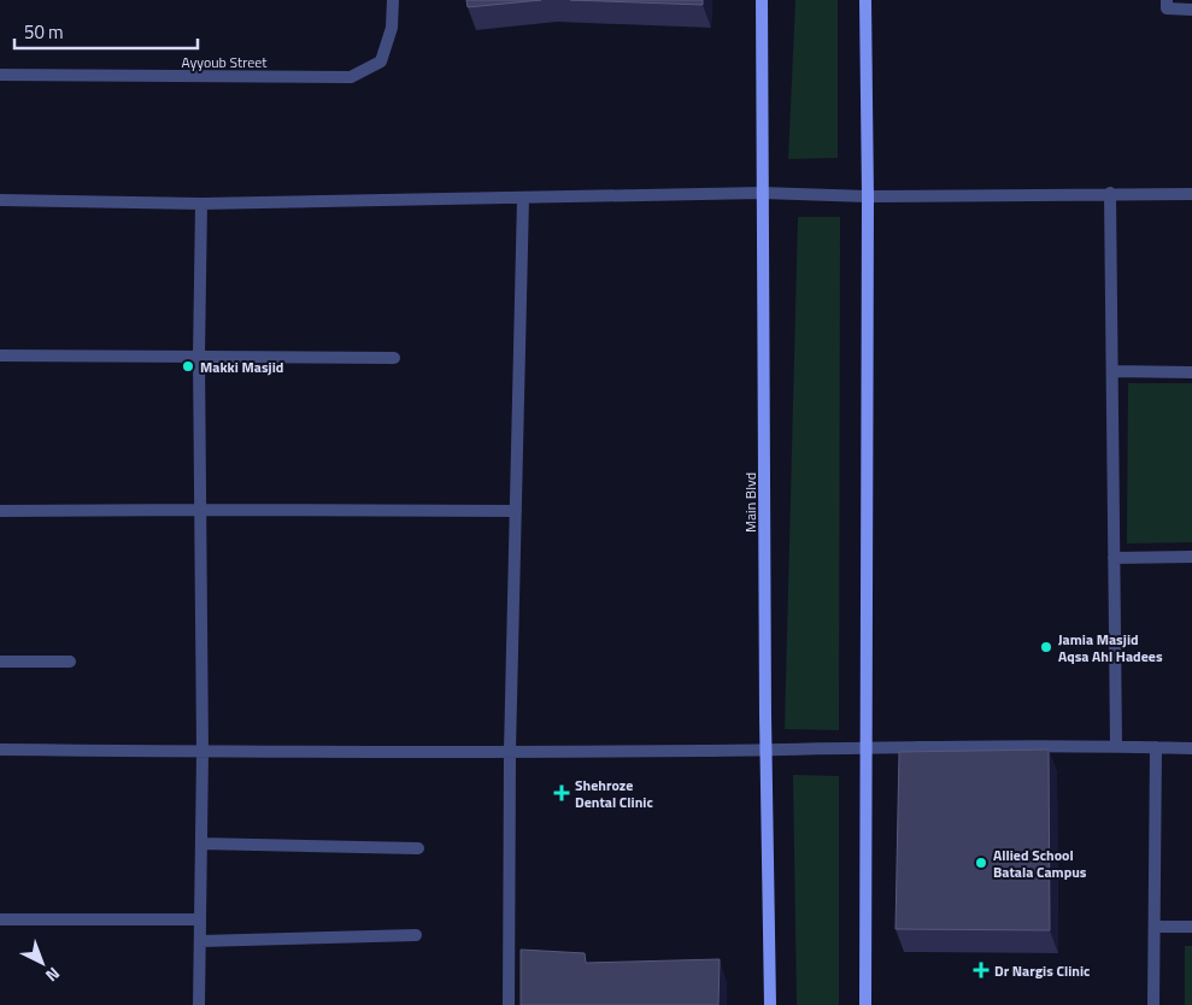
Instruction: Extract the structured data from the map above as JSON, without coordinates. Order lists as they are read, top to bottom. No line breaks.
{"streets":{"main road":["Main Blvd"],"street":["Ayyoub Street"]},"places":{"other":["Makki Masjid","Jamia Masjid Aqsa Ahl Hadees","Allied School Batala Campus"],"health":["Shehroze Dental Clinic","Dr Nargis Clinic"]},"scale_bar":"50 m","north":"bottom right"}
